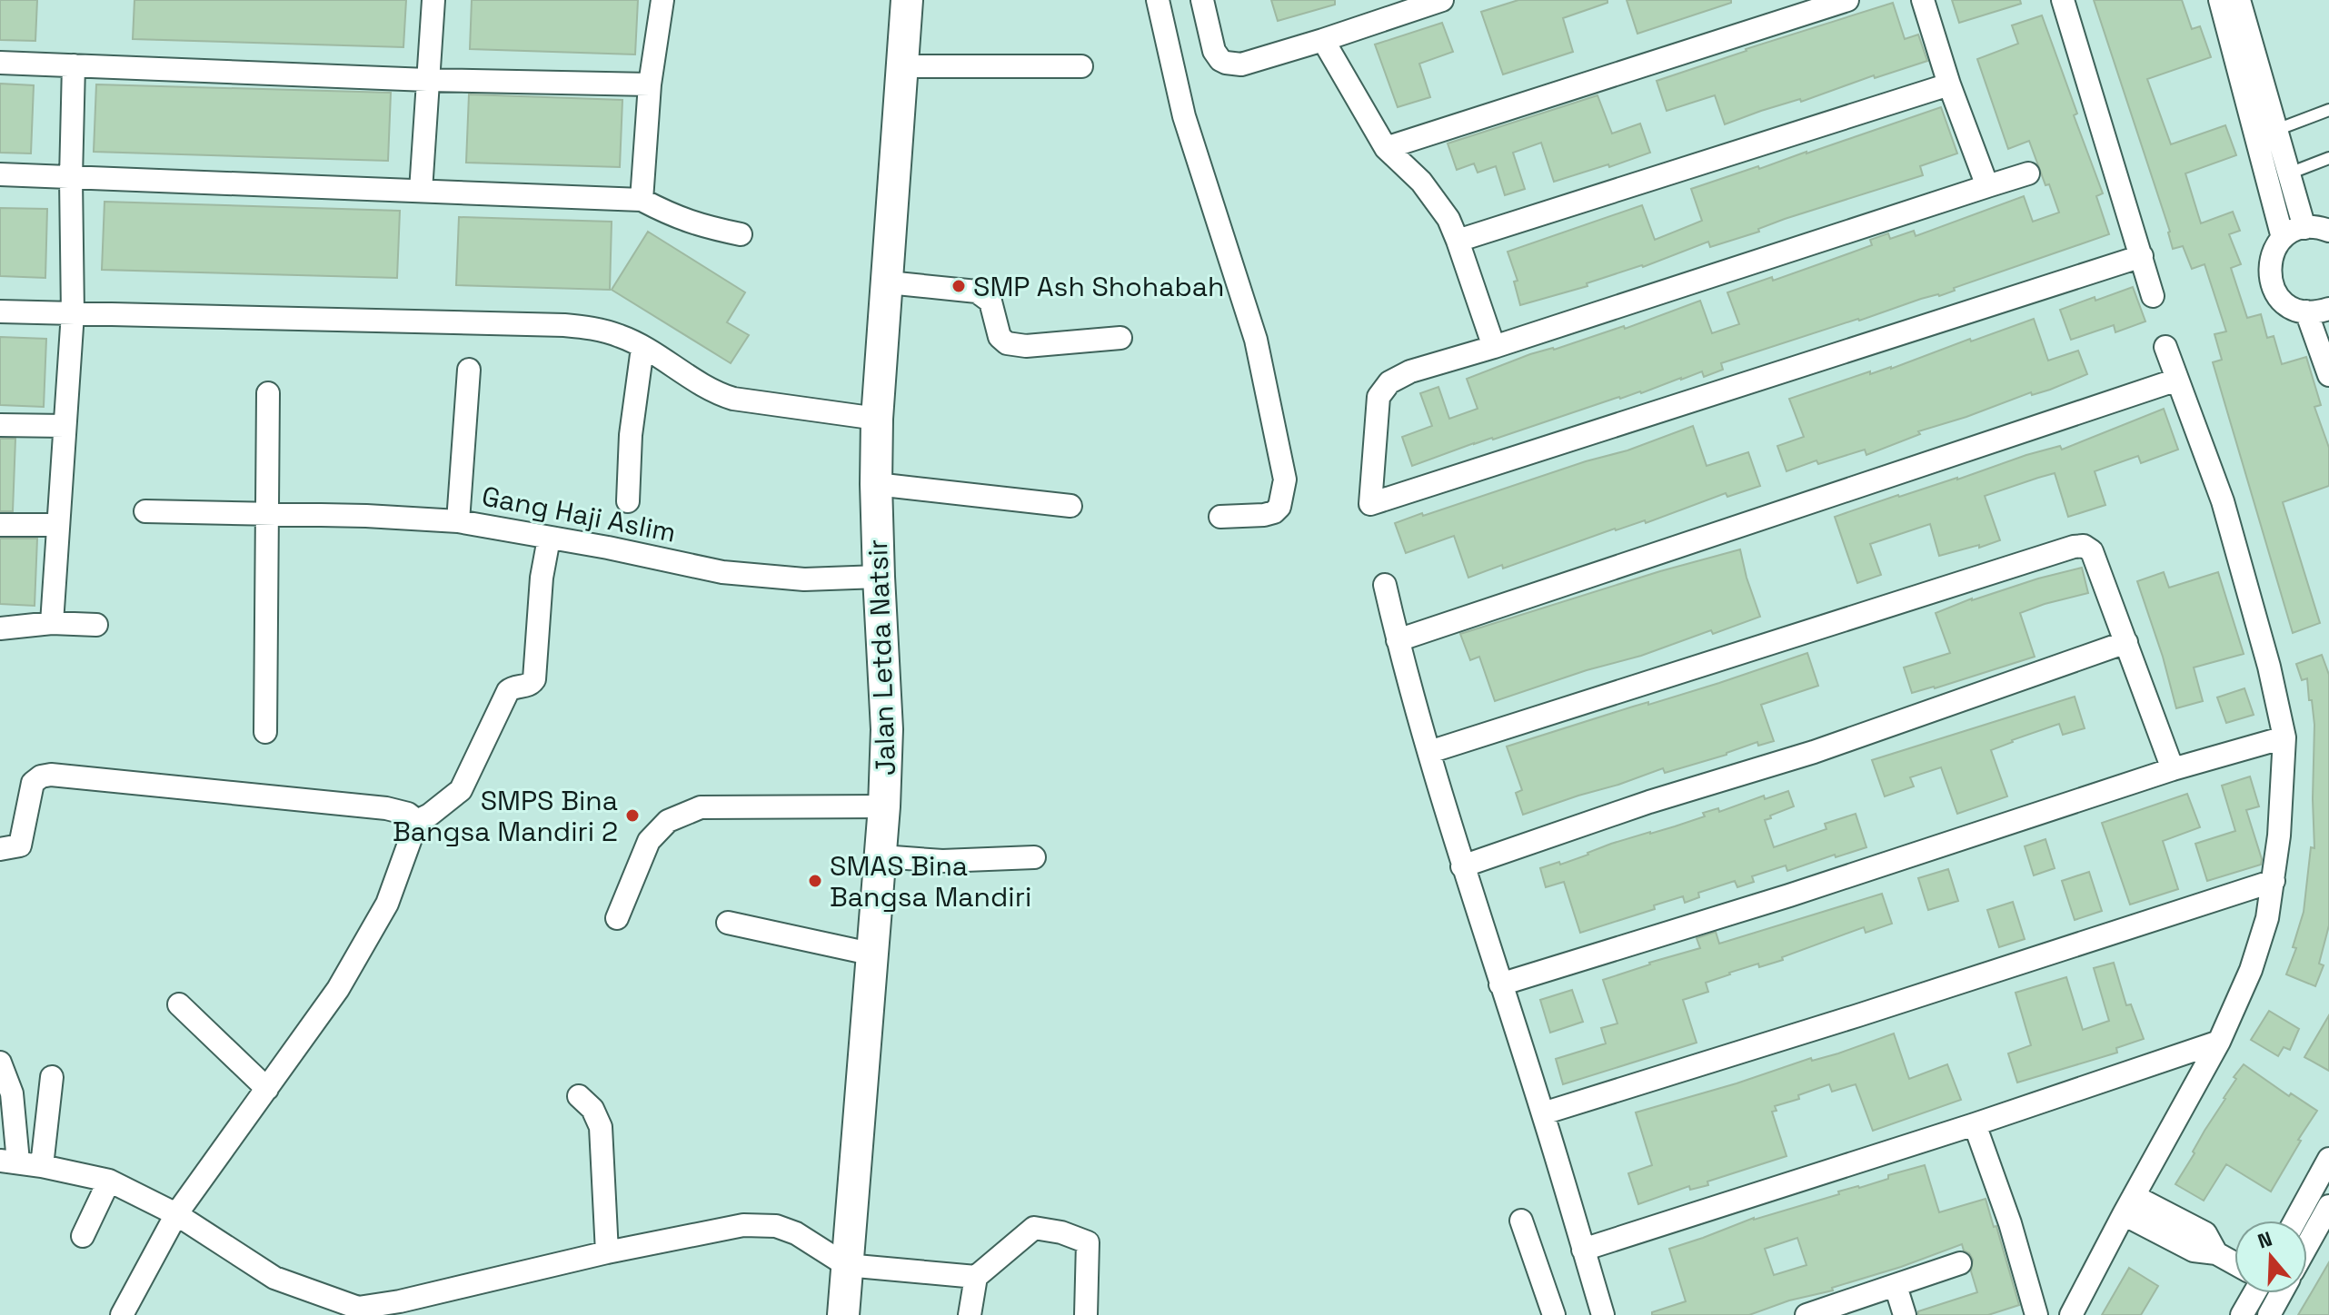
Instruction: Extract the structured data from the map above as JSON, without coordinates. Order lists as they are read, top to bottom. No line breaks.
{"streets":{"main road":["Jalan Letda Natsir"],"street":["Gang Haji Aslim"]},"crossings":[["Gang Haji Aslim","Jalan Letda Natsir"]],"places":["SMP Ash Shohabah","SMPS Bina Bangsa Mandiri 2","SMAS Bina Bangsa Mandiri"],"north":"top"}
